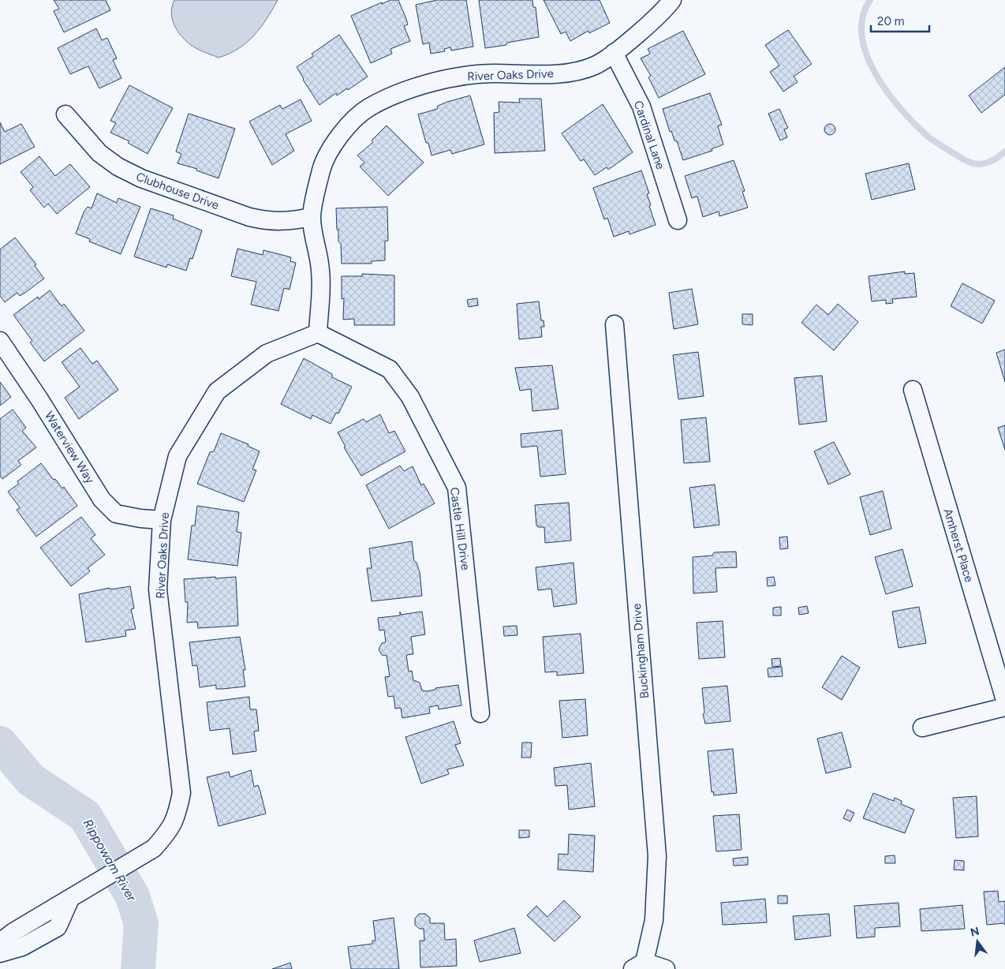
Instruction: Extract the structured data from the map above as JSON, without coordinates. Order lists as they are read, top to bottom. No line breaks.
{"streets":{"street":["River Oaks Drive","Cardinal Lane","Clubhouse Drive","Waterview Way","Castle Hill Drive","Amherst Place","Buckingham Drive"]},"crossings":[["River Oaks Drive","Cardinal Lane"],["River Oaks Drive","Clubhouse Drive"],["River Oaks Drive","Waterview Way"],["River Oaks Drive","Castle Hill Drive"]],"water":["Rippowam River"],"scale_bar":"20 m","north":"top"}
